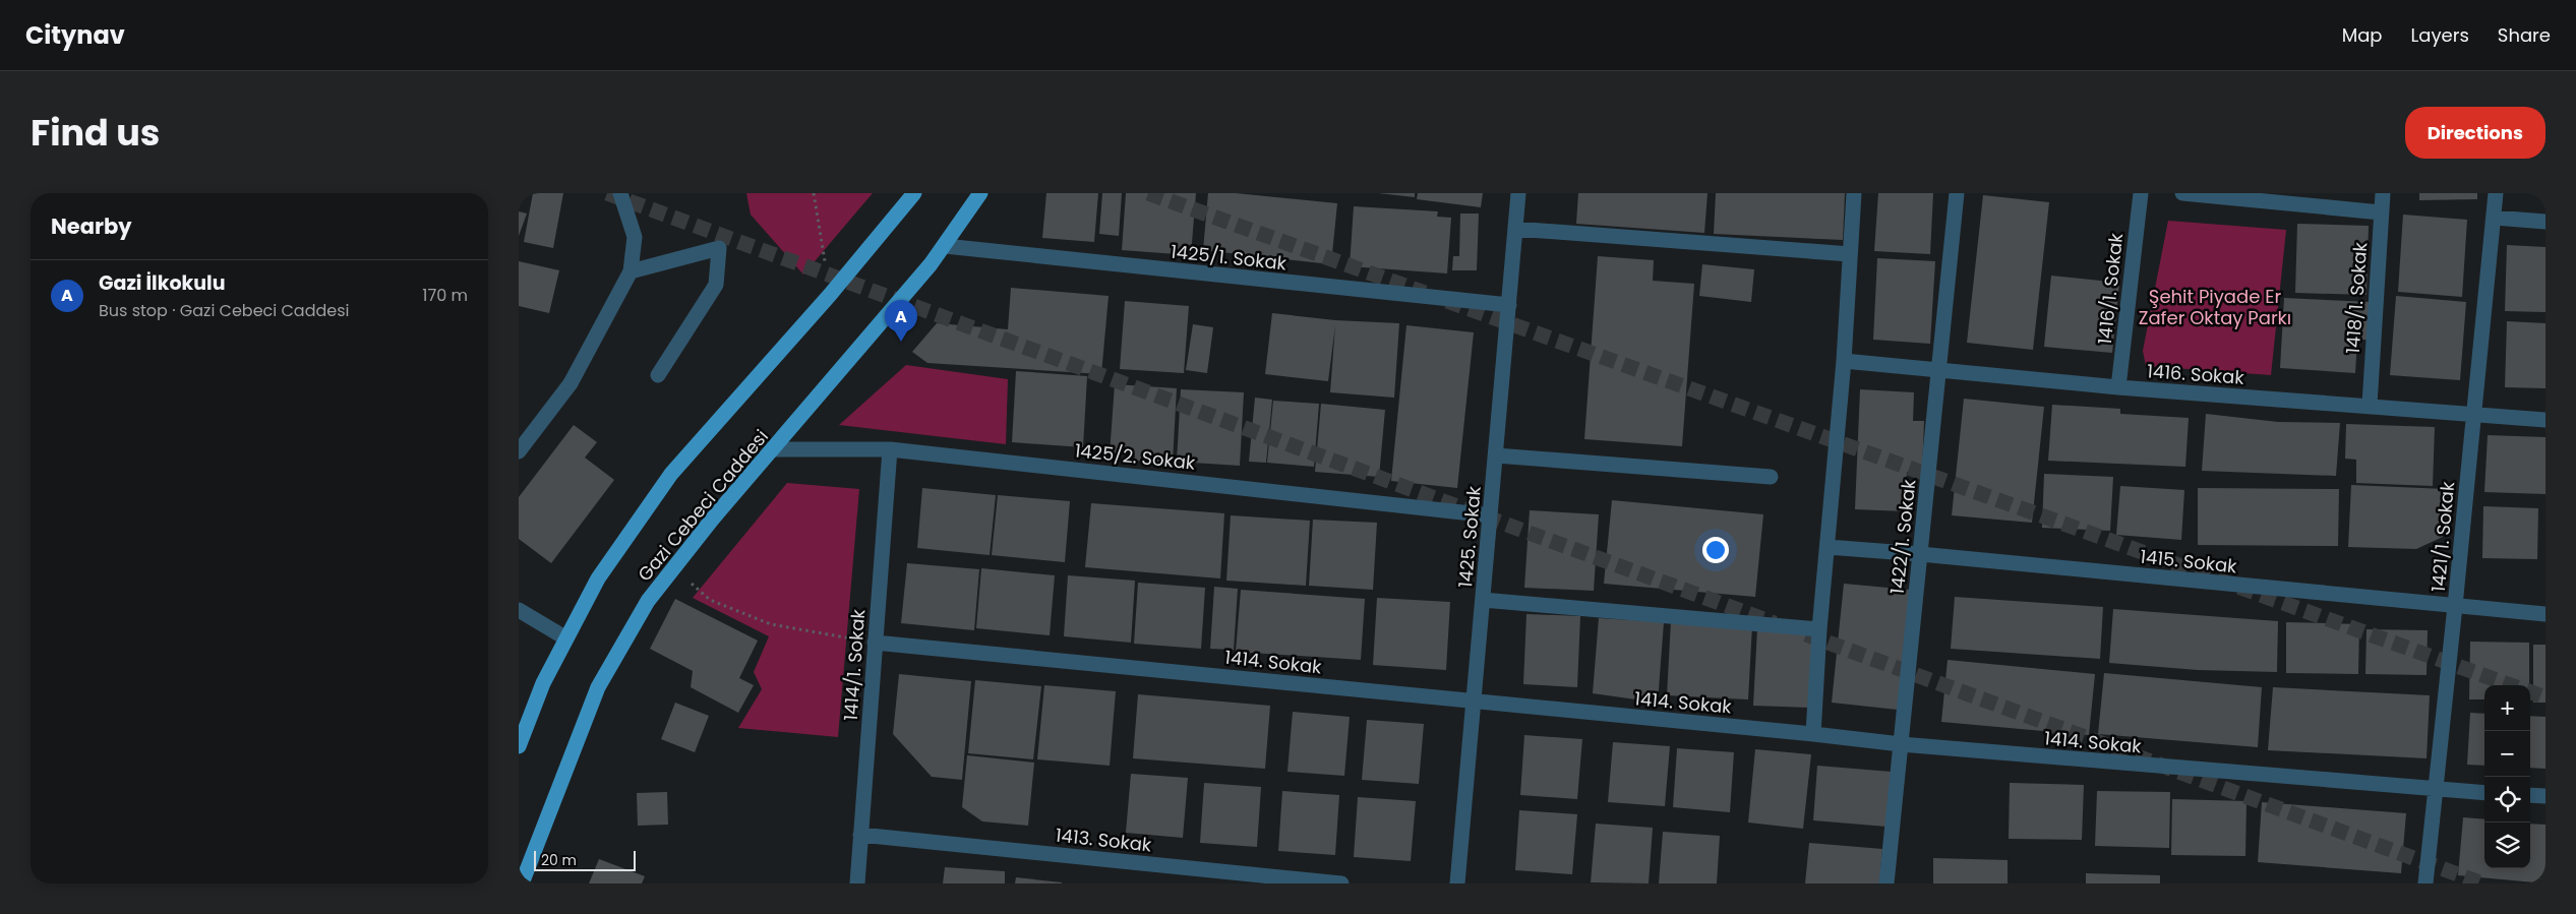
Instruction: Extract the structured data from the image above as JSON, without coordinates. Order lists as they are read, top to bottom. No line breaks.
{"streets":{"main road":["Gazi Cebeci Caddesi"],"street":["1425/1. Sokak","1416/1. Sokak","1418/1. Sokak","1416. Sokak","1425/2. Sokak","1425. Sokak","1422/1. Sokak","1421/1. Sokak","1415. Sokak","1414. Sokak","1414/1. Sokak","1413. Sokak"]},"crossings":[["1425/1. Sokak","Gazi Cebeci Caddesi"],["1425/1. Sokak","1425. Sokak"],["1416/1. Sokak","1416. Sokak"],["1418/1. Sokak","1416. Sokak"],["1416. Sokak","1422/1. Sokak"],["1416. Sokak","1421/1. Sokak"],["1425/2. Sokak","Gazi Cebeci Caddesi"],["1425/2. Sokak","1425. Sokak"],["1425/2. Sokak","1414/1. Sokak"],["1425. Sokak","1414. Sokak"],["1422/1. Sokak","1415. Sokak"],["1422/1. Sokak","1414. Sokak"],["1421/1. Sokak","1415. Sokak"],["1421/1. Sokak","1414. Sokak"],["1414. Sokak","1414/1. Sokak"],["1414/1. Sokak","1413. Sokak"]],"parks":["Şehit Piyade Er Zafer Oktay Parkı"],"scale_bar":"20 m","page":{"header":"Citynav","nav":["Map","Layers","Share"],"title":"Find us","buttons":"Directions","heading":"Nearby","list":[{"mark":"A","name":"Gazi İlkokulu","note":"Bus stop · Gazi Cebeci Caddesi","value":"170 m"}],"pins":"A","map_buttons":["+","−"],"scale":"20 m"}}
